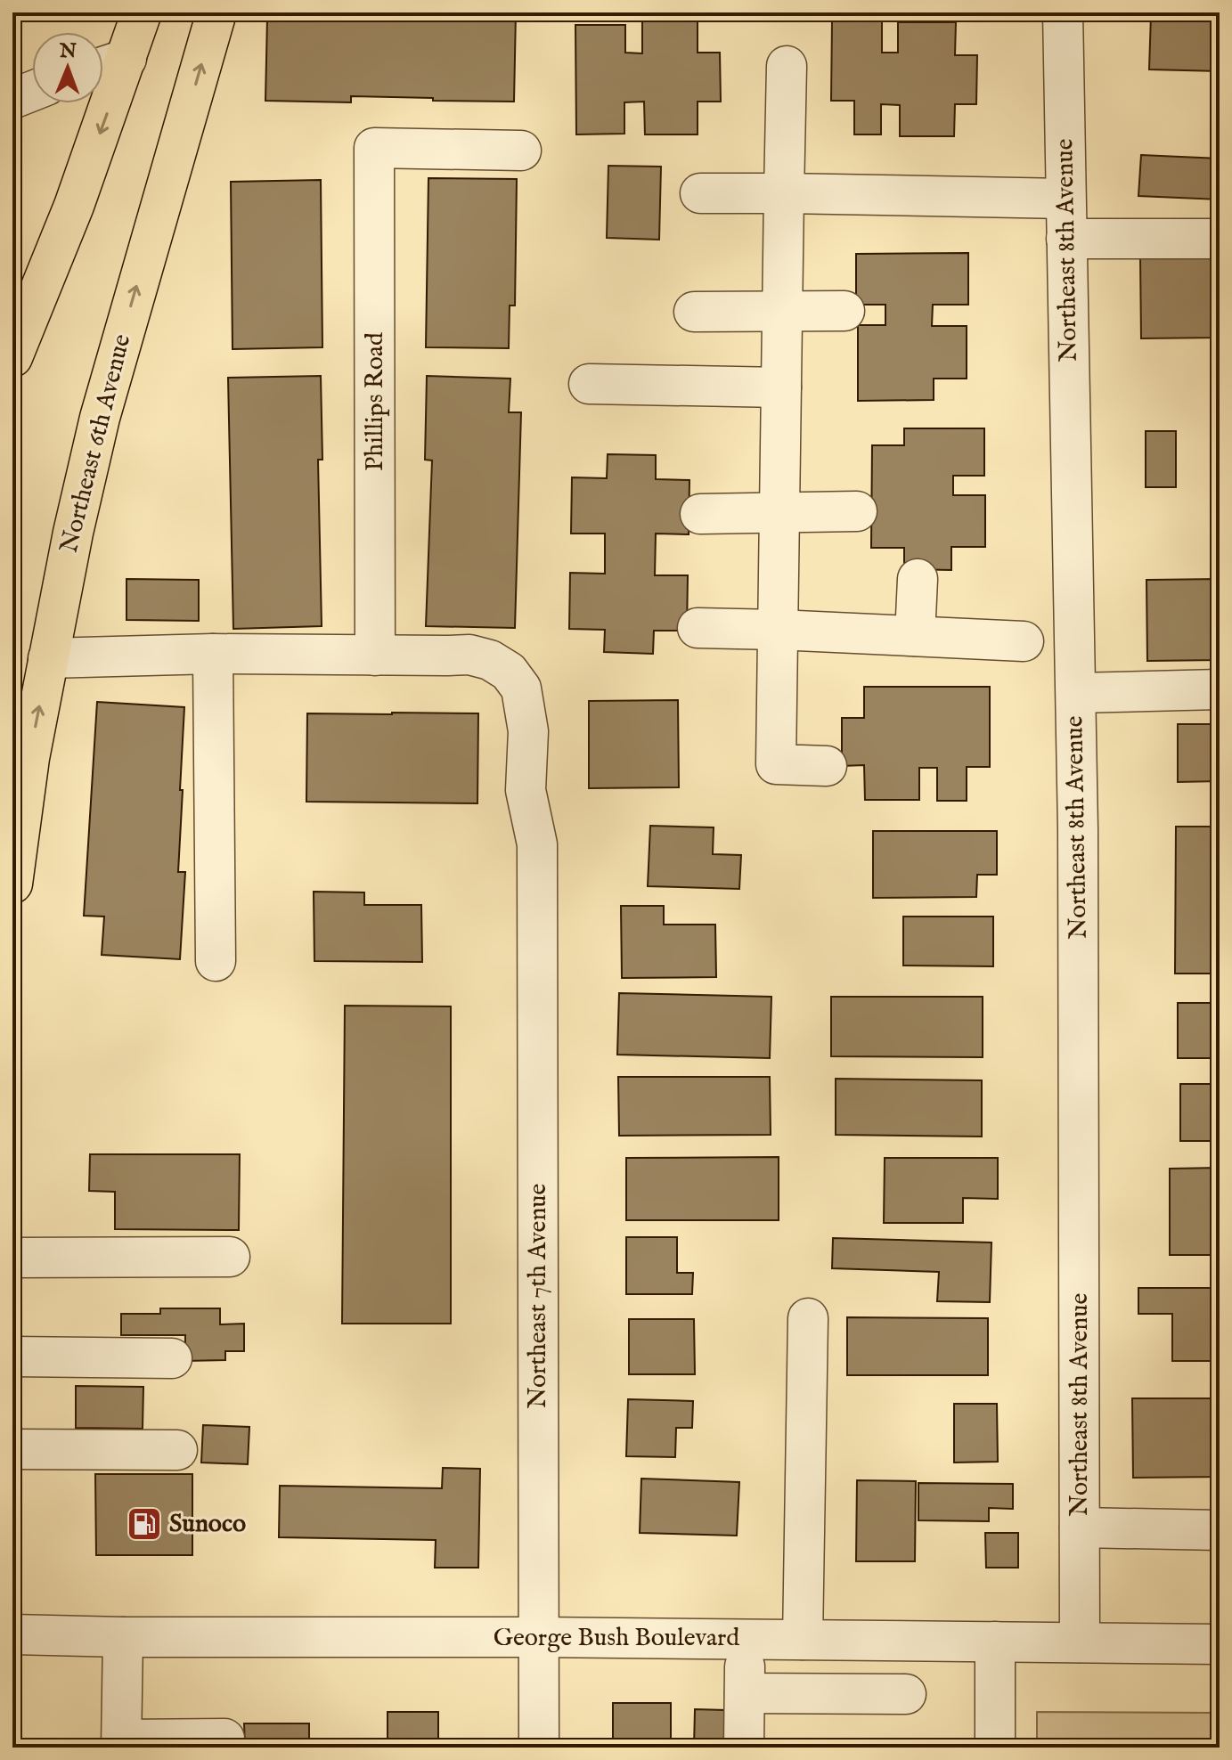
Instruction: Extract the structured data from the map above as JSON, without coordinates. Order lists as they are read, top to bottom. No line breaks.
{"streets":{"main road":["Northeast 6th Avenue"],"street":["Northeast 8th Avenue","Phillips Road","Northeast 7th Avenue","George Bush Boulevard"]},"crossings":[["Northeast 8th Avenue","George Bush Boulevard"],["Phillips Road","Northeast 7th Avenue"],["Northeast 7th Avenue","George Bush Boulevard"]],"places":{"fuel station":["Sunoco"]},"north":"top"}
